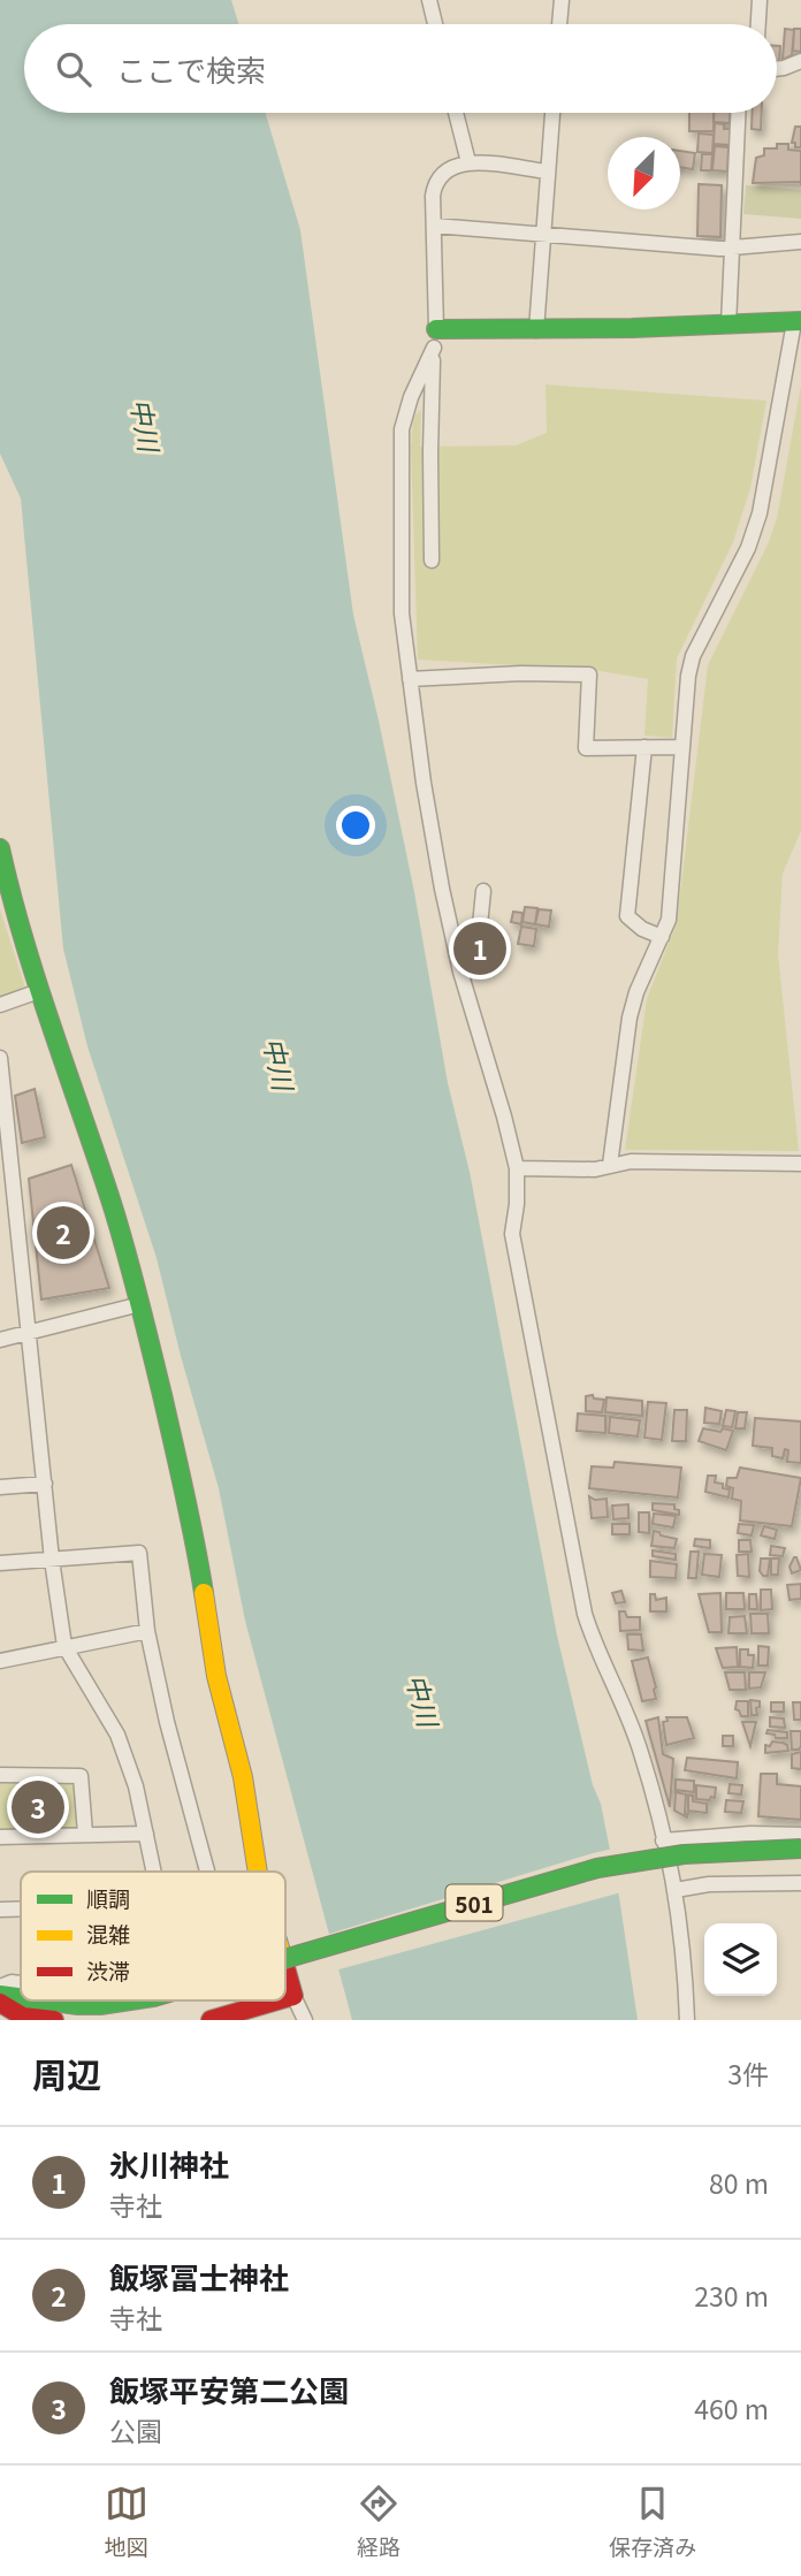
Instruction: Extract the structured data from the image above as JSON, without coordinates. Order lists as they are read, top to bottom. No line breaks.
{"streets":{"street":["501"]},"water":["中川"],"legend":["順調","混雑","渋滞"],"north":"bottom left","page":{"search":"ここで検索","pins":["1","2","3"],"heading":["周辺","3件"],"list":[{"mark":"1","name":"氷川神社","note":"寺社","value":"80 m"},{"mark":"2","name":"飯塚冨士神社","note":"寺社","value":"230 m"},{"mark":"3","name":"飯塚平安第二公園","note":"公園","value":"460 m"}],"nav":["地図","経路","保存済み"]}}
